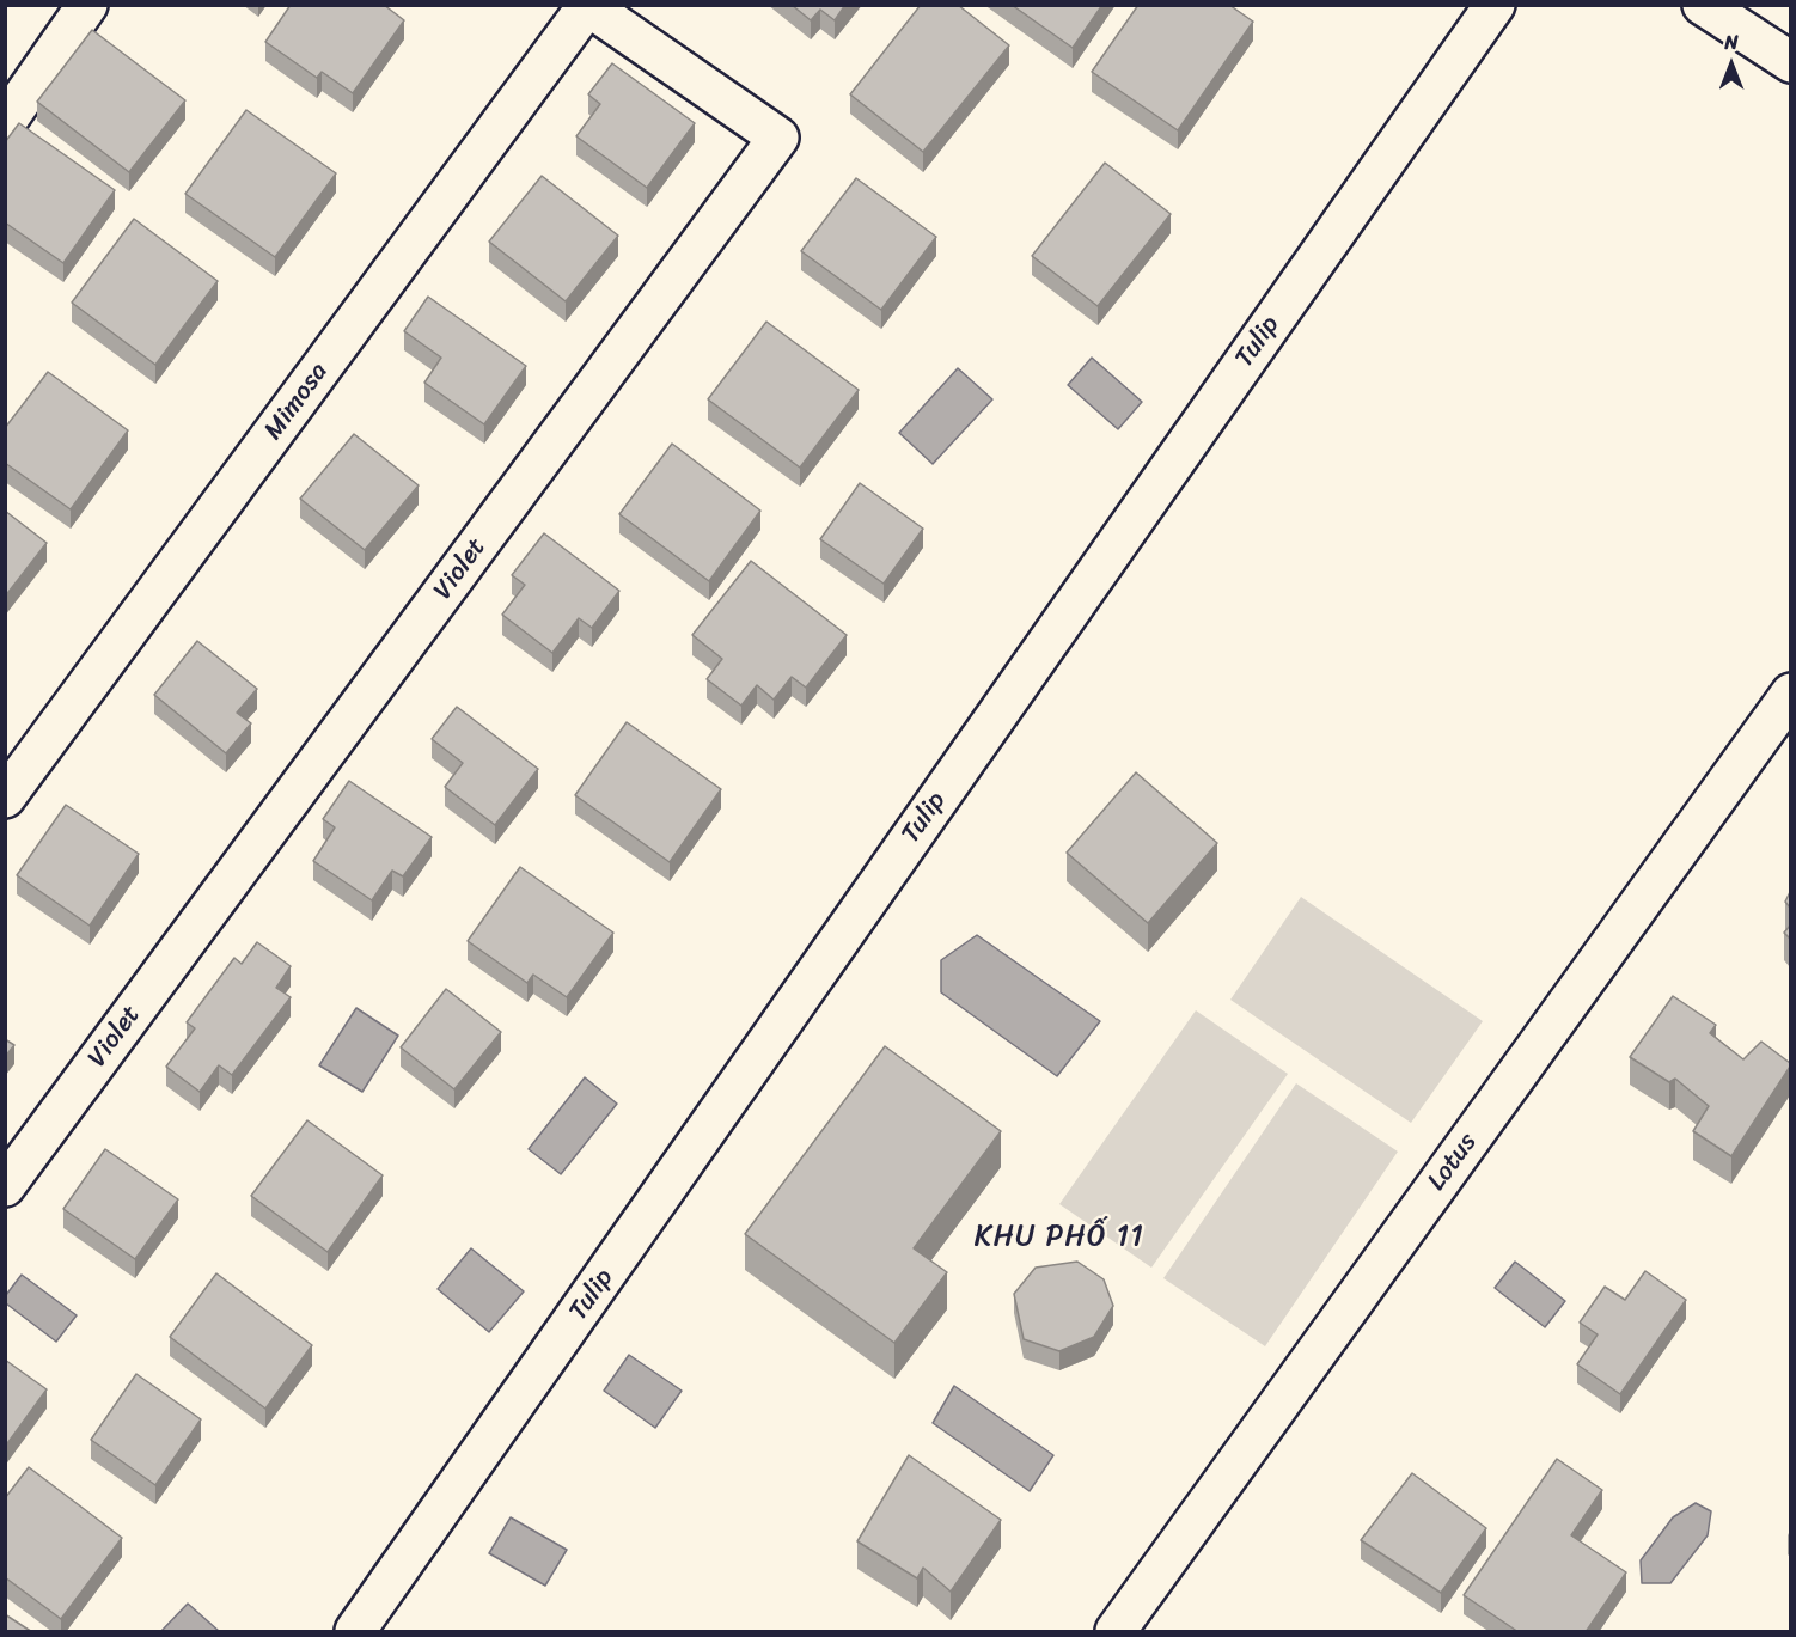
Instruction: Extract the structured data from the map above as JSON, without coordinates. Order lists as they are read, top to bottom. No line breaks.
{"streets":{"street":["Tulip","Mimosa","Violet","Lotus"]},"crossings":[["Mimosa","Violet"]],"districts":["KHU PHỐ 11"],"north":"top"}
